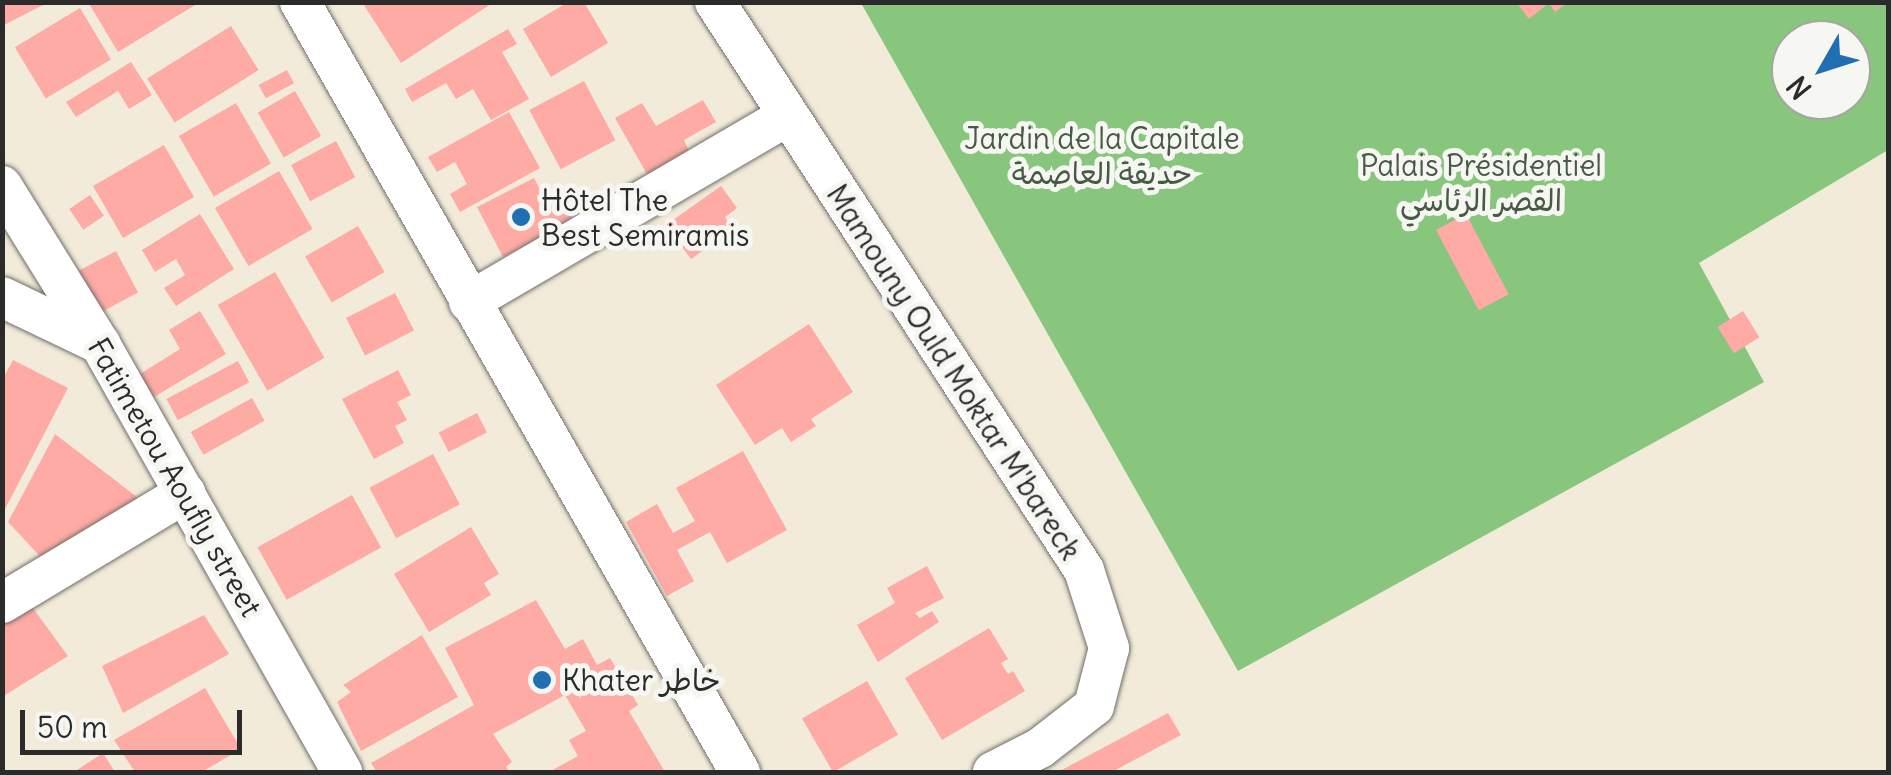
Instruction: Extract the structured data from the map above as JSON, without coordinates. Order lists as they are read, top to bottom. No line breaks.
{"streets":{"street":["Mamouny Ould Moktar M'bareck","Fatimetou Aoufly street"]},"parks":["Jardin de la Capitale حديقة العاصمة","Palais Présidentiel القصر الرئاسي"],"places":["Hôtel The Best Semiramis","Khater خاطر"],"scale_bar":"50 m","north":"bottom left"}
